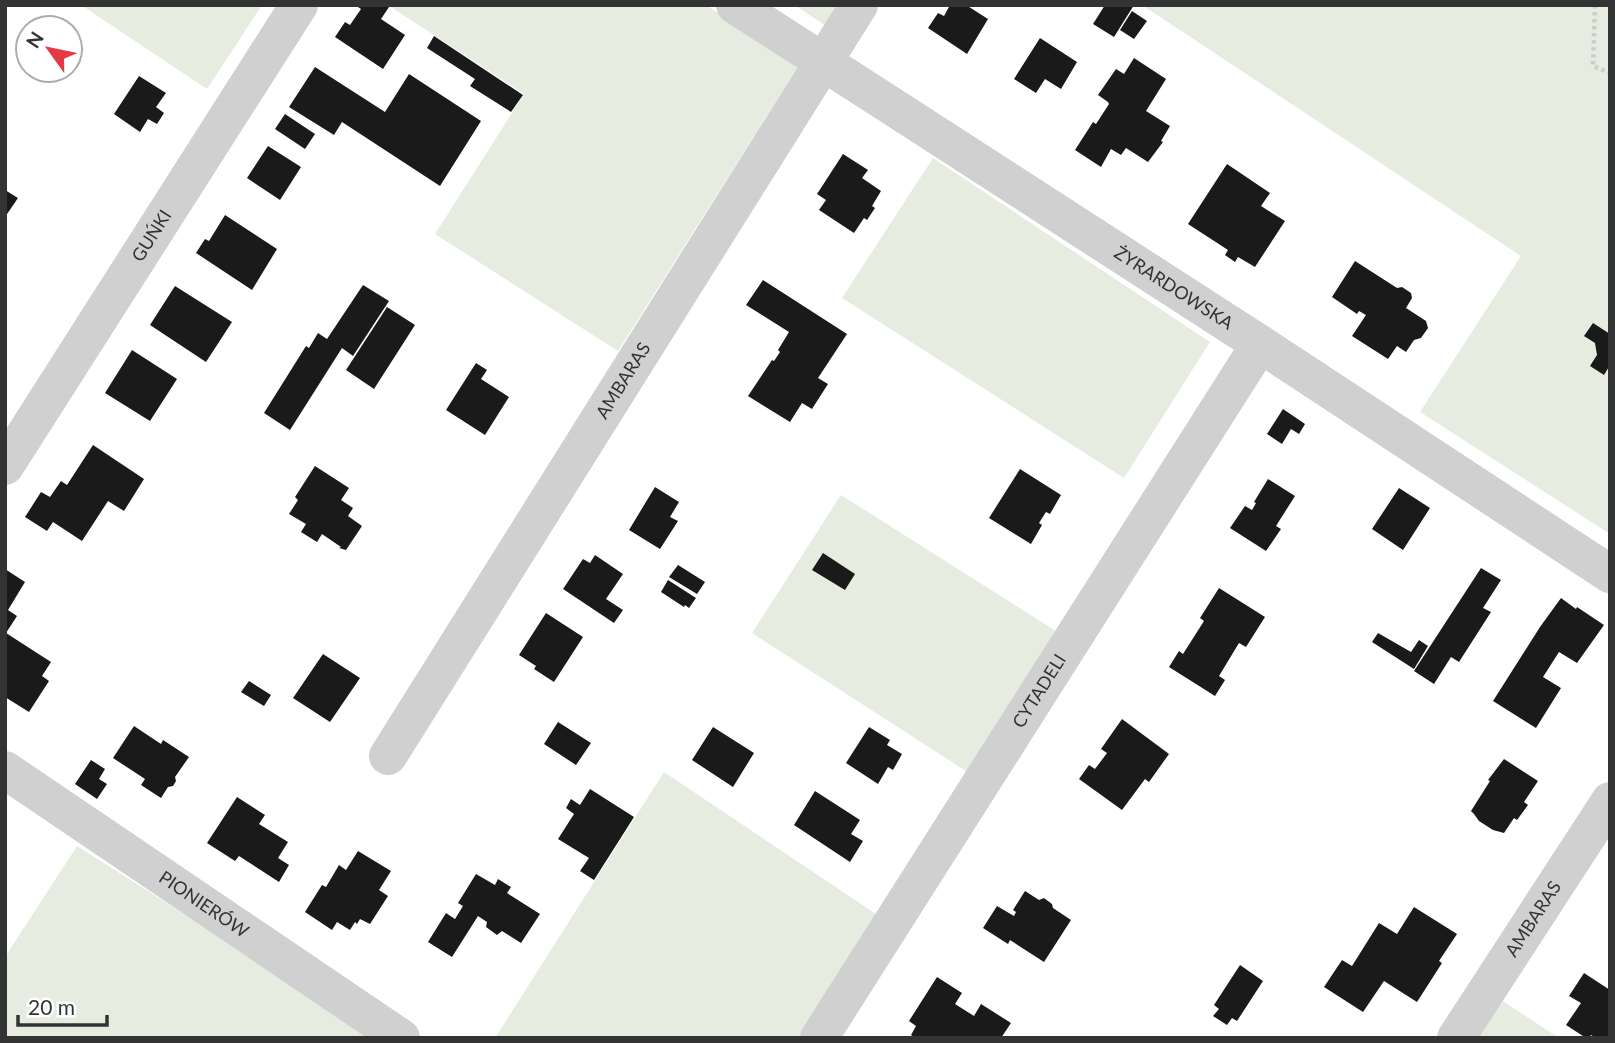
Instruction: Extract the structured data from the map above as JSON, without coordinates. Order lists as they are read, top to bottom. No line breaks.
{"streets":{"street":["GUŃKI","ŻYRARDOWSKA","AMBARAS","CYTADELI","PIONIERÓW"]},"crossings":[["ŻYRARDOWSKA","AMBARAS"],["ŻYRARDOWSKA","CYTADELI"]],"scale_bar":"20 m","north":"top left"}
